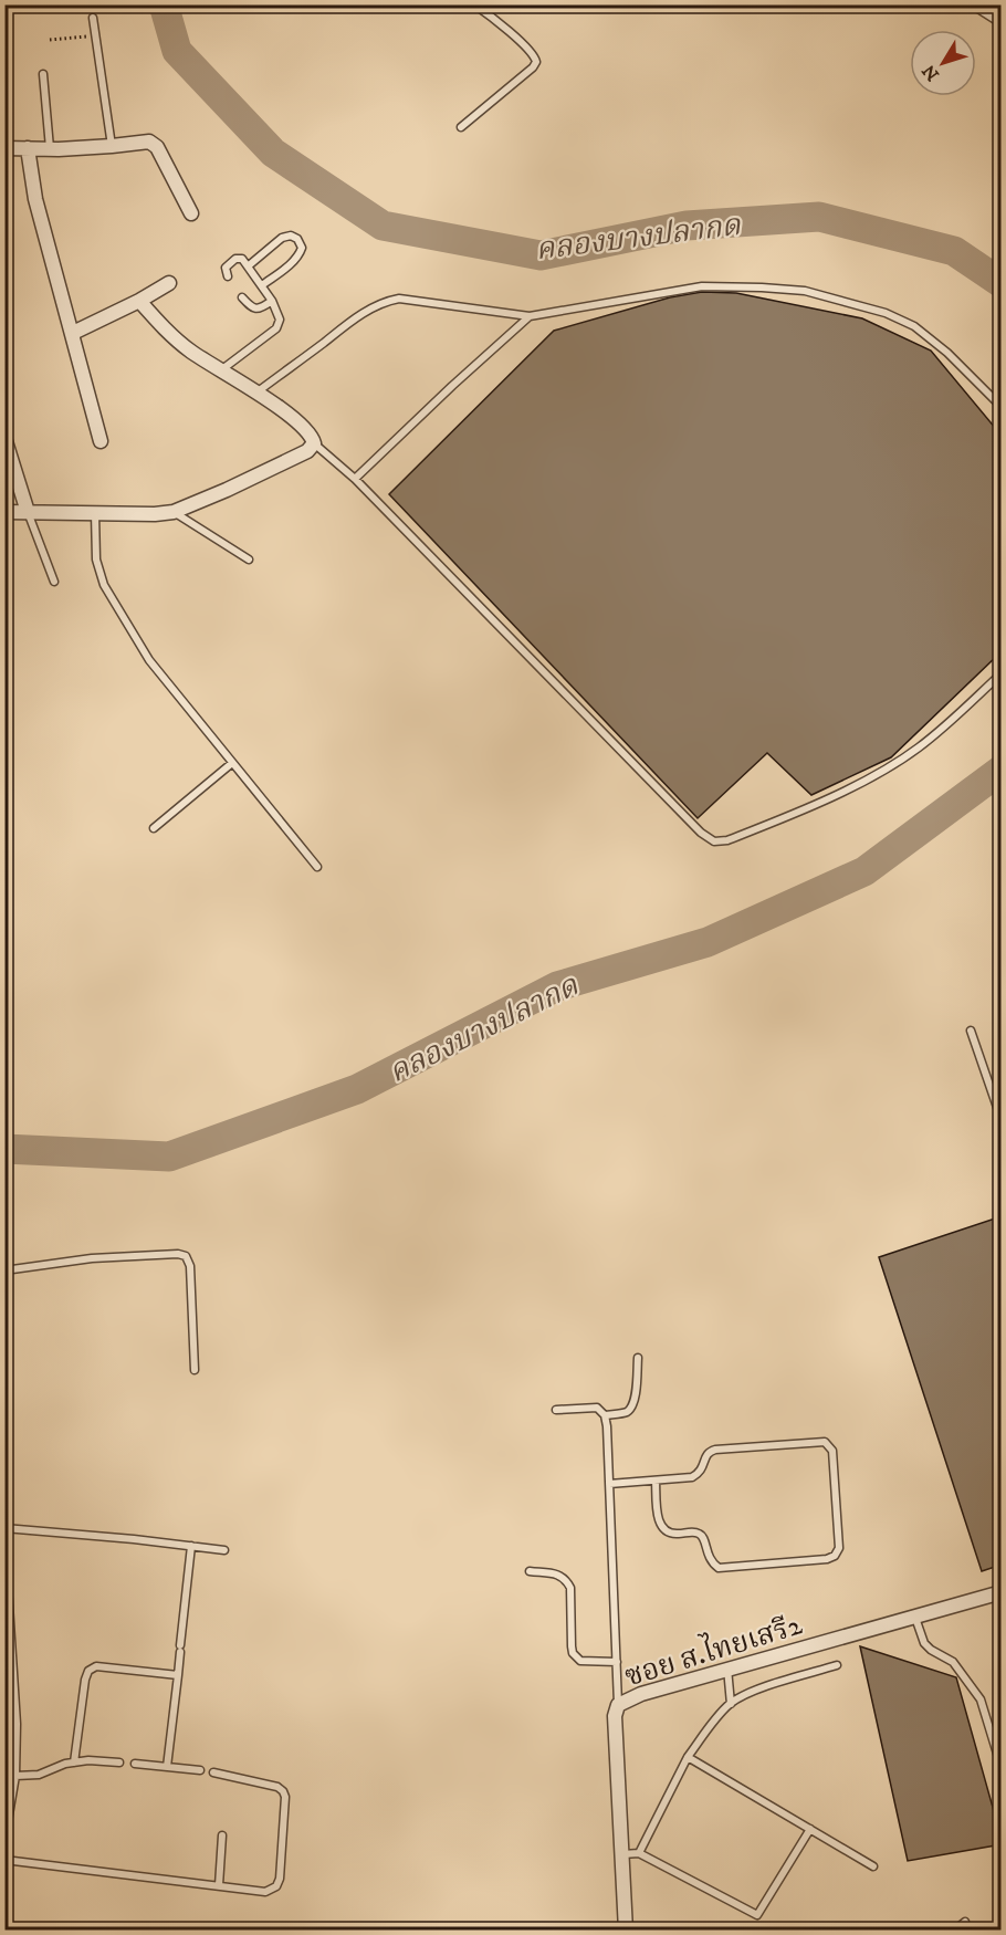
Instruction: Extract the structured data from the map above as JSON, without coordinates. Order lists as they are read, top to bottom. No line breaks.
{"streets":{"street":["ซอย ส.ไทยเสรี2"]},"water":["คลองบางปลากด"],"north":"bottom left"}
